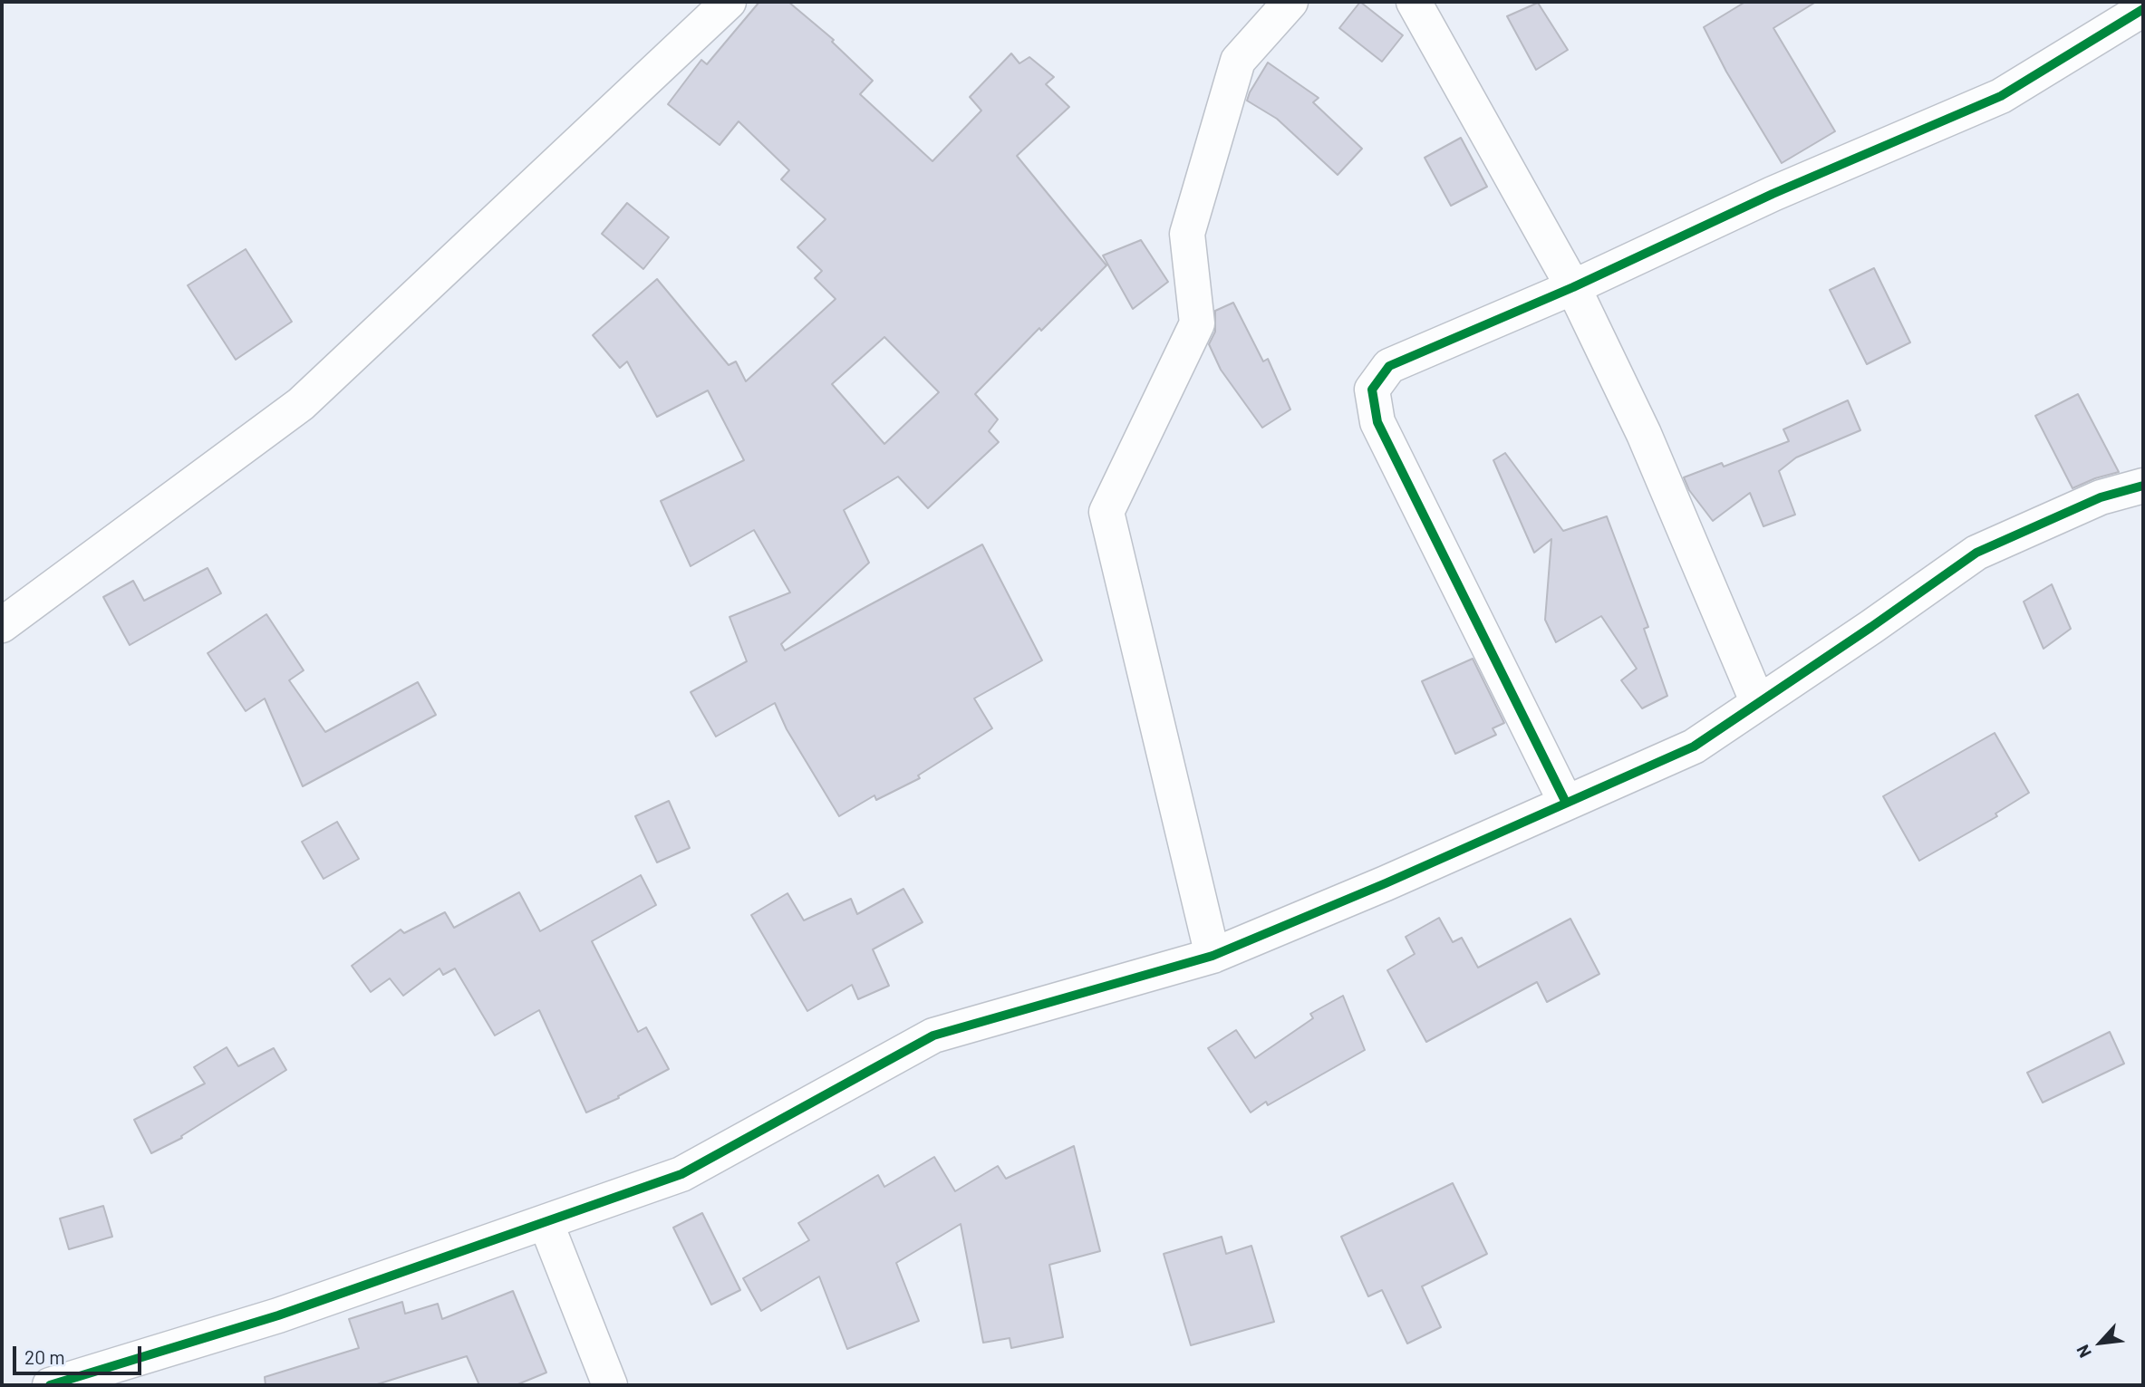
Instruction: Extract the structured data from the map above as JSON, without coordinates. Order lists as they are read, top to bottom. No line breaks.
{"scale_bar":"20 m","north":"bottom left"}
